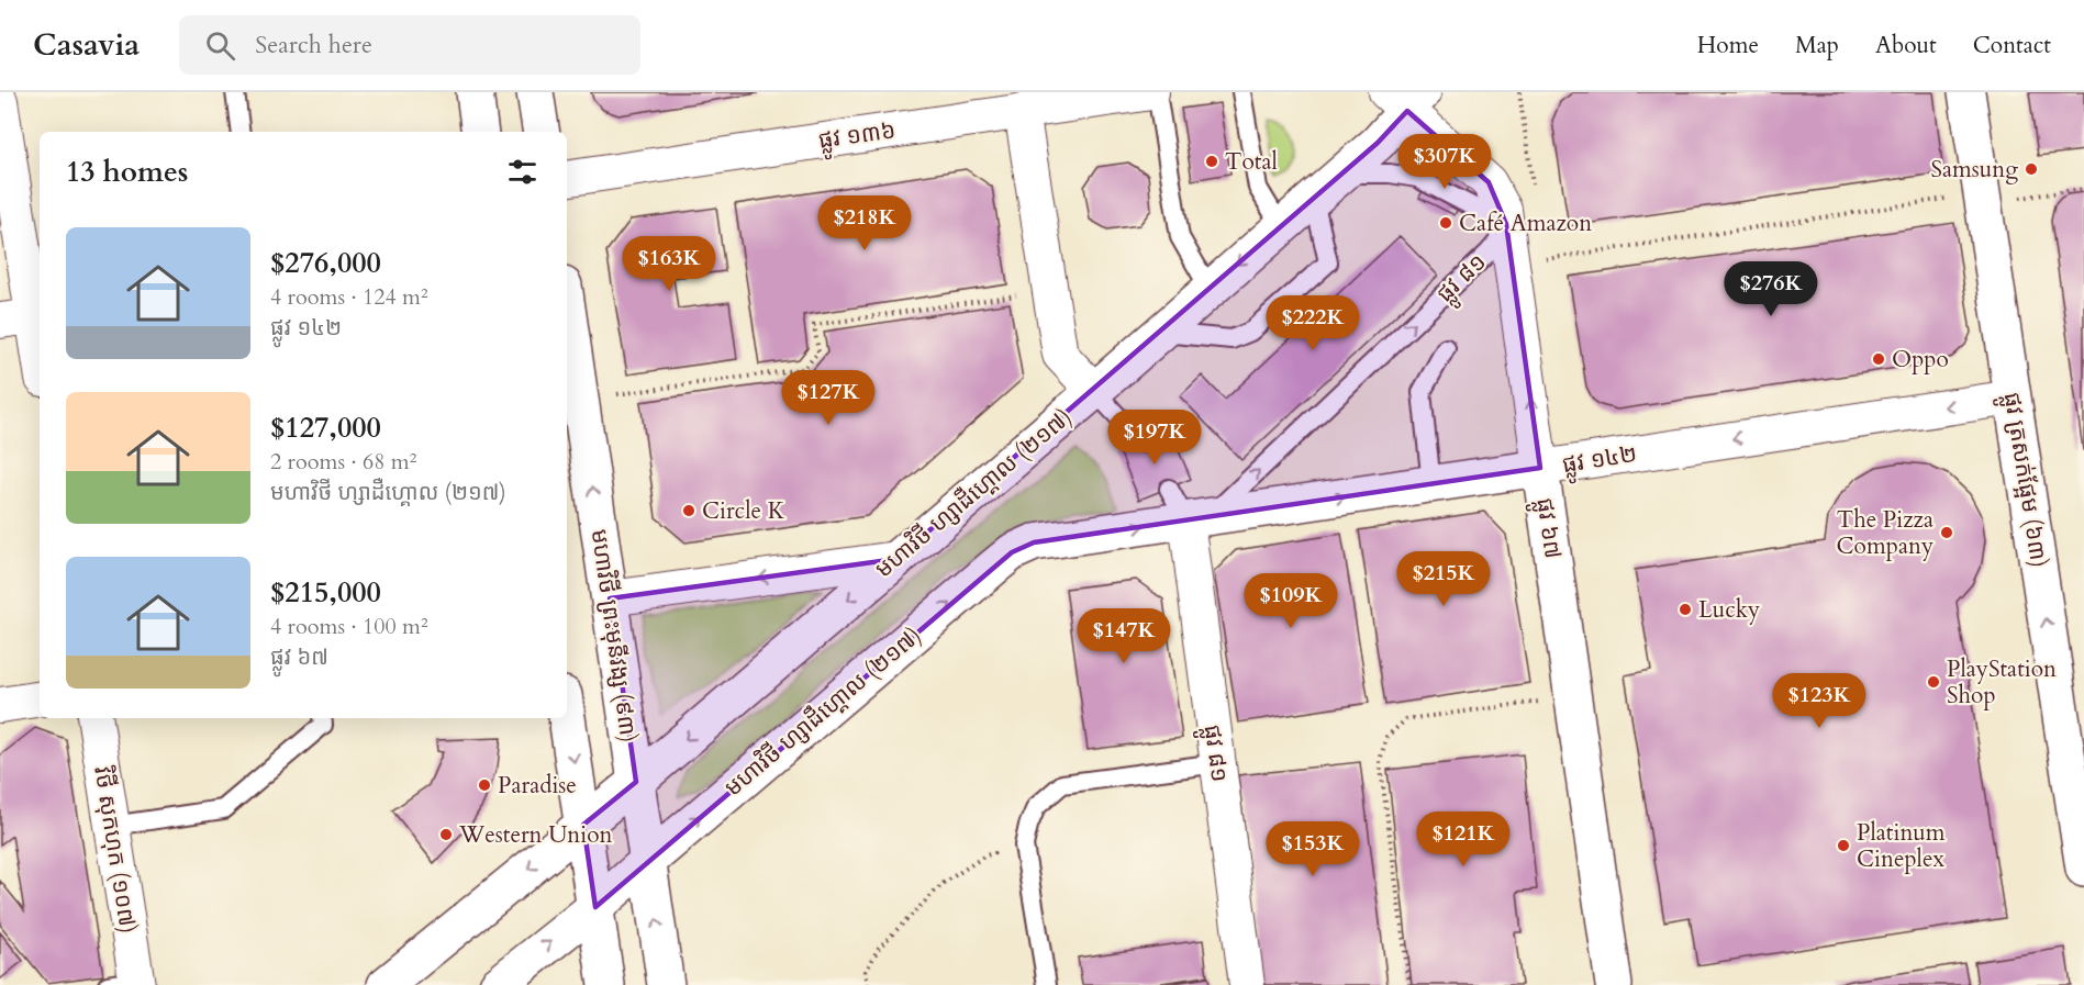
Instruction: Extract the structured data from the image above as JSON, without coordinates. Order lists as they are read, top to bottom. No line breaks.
{"streets":{"main road":["ផ្លូវ ១៤២","ផ្លូវ ត្រសក់ផ្អែម (៦៣)","មហាវិថី ហ្សាដឺហ្គោល (២១៧)","ផ្លូវ ៦៧","មហាវិថី ព្រះមុនីវង្ស (៩៣)","មហាវិថី ហ្សាដឹហ្គោល (២១៧)"],"street":["ផ្លូវ ១៣៦","ផ្លូវ ៨១","វិថី សុកហុក (១០៧)"]},"crossings":[["ផ្លូវ ៨១","ផ្លូវ ១៤២"],["ផ្លូវ ៨១","ផ្លូវ ៦៧"],["ផ្លូវ ៨១","មហាវិថី ហ្សាដឹហ្គោល (២១៧)"],["ផ្លូវ ១៤២","ផ្លូវ ត្រសក់ផ្អែម (៦៣)"],["ផ្លូវ ១៤២","ផ្លូវ ៦៧"],["ផ្លូវ ១៤២","មហាវិថី ហ្សាដឹហ្គោល (២១៧)"],["មហាវិថី ហ្សាដឺហ្គោល (២១៧)","ផ្លូវ ៦៧"],["មហាវិថី ហ្សាដឺហ្គោល (២១៧)","មហាវិថី ព្រះមុនីវង្ស (៩៣)"],["មហាវិថី ព្រះមុនីវង្ស (៩៣)","មហាវិថី ហ្សាដឹហ្គោល (២១៧)"]],"one_way":["ផ្លូវ ៨១","ផ្លូវ ត្រសក់ផ្អែម (៦៣)","មហាវិថី ហ្សាដឺហ្គោល (២១៧)","មហាវិថី ហ្សាដឹហ្គោល (២១៧)"],"places":["Total","Samsung","Café Amazon","Oppo","Circle K","The Pizza Company","Lucky","PlayStation Shop","Paradise","Western Union","Platinum Cineplex"],"page":{"header":"Casavia","search":"Search here","nav":["Home","Map","About","Contact"],"heading":"13 homes","price":["$307K","$218K","$163K","$276K","$222K","$127K","$197K","$215K","$109K","$147K","$123K","$121K","$153K"],"list":[{"name":"$276,000","note":"4 rooms · 124 m² · ផ្លូវ ១៤២"},{"name":"$127,000","note":"2 rooms · 68 m² · មហាវិថី ហ្សាដឺហ្គោល (២១៧)"},{"name":"$215,000","note":"4 rooms · 100 m² · ផ្លូវ ៦៧"}]}}
